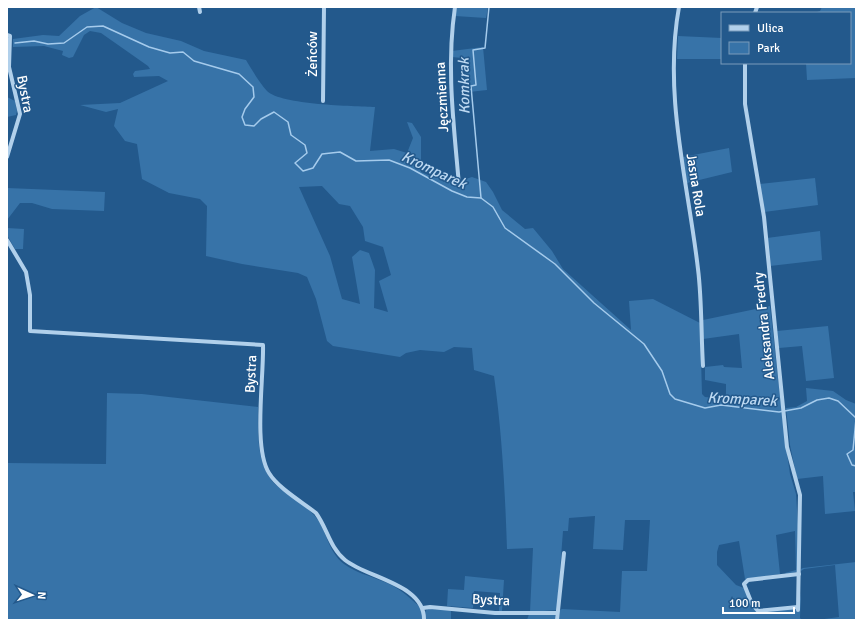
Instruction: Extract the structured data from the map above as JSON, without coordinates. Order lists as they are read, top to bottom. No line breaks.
{"streets":{"street":["Żeńców","Bystra","Jęczmienna","Jasna Rola","Aleksandra Fredry"]},"water":["Komkrak","Kromparek"],"legend":["Ulica","Park"],"scale_bar":"100 m","north":"right"}
